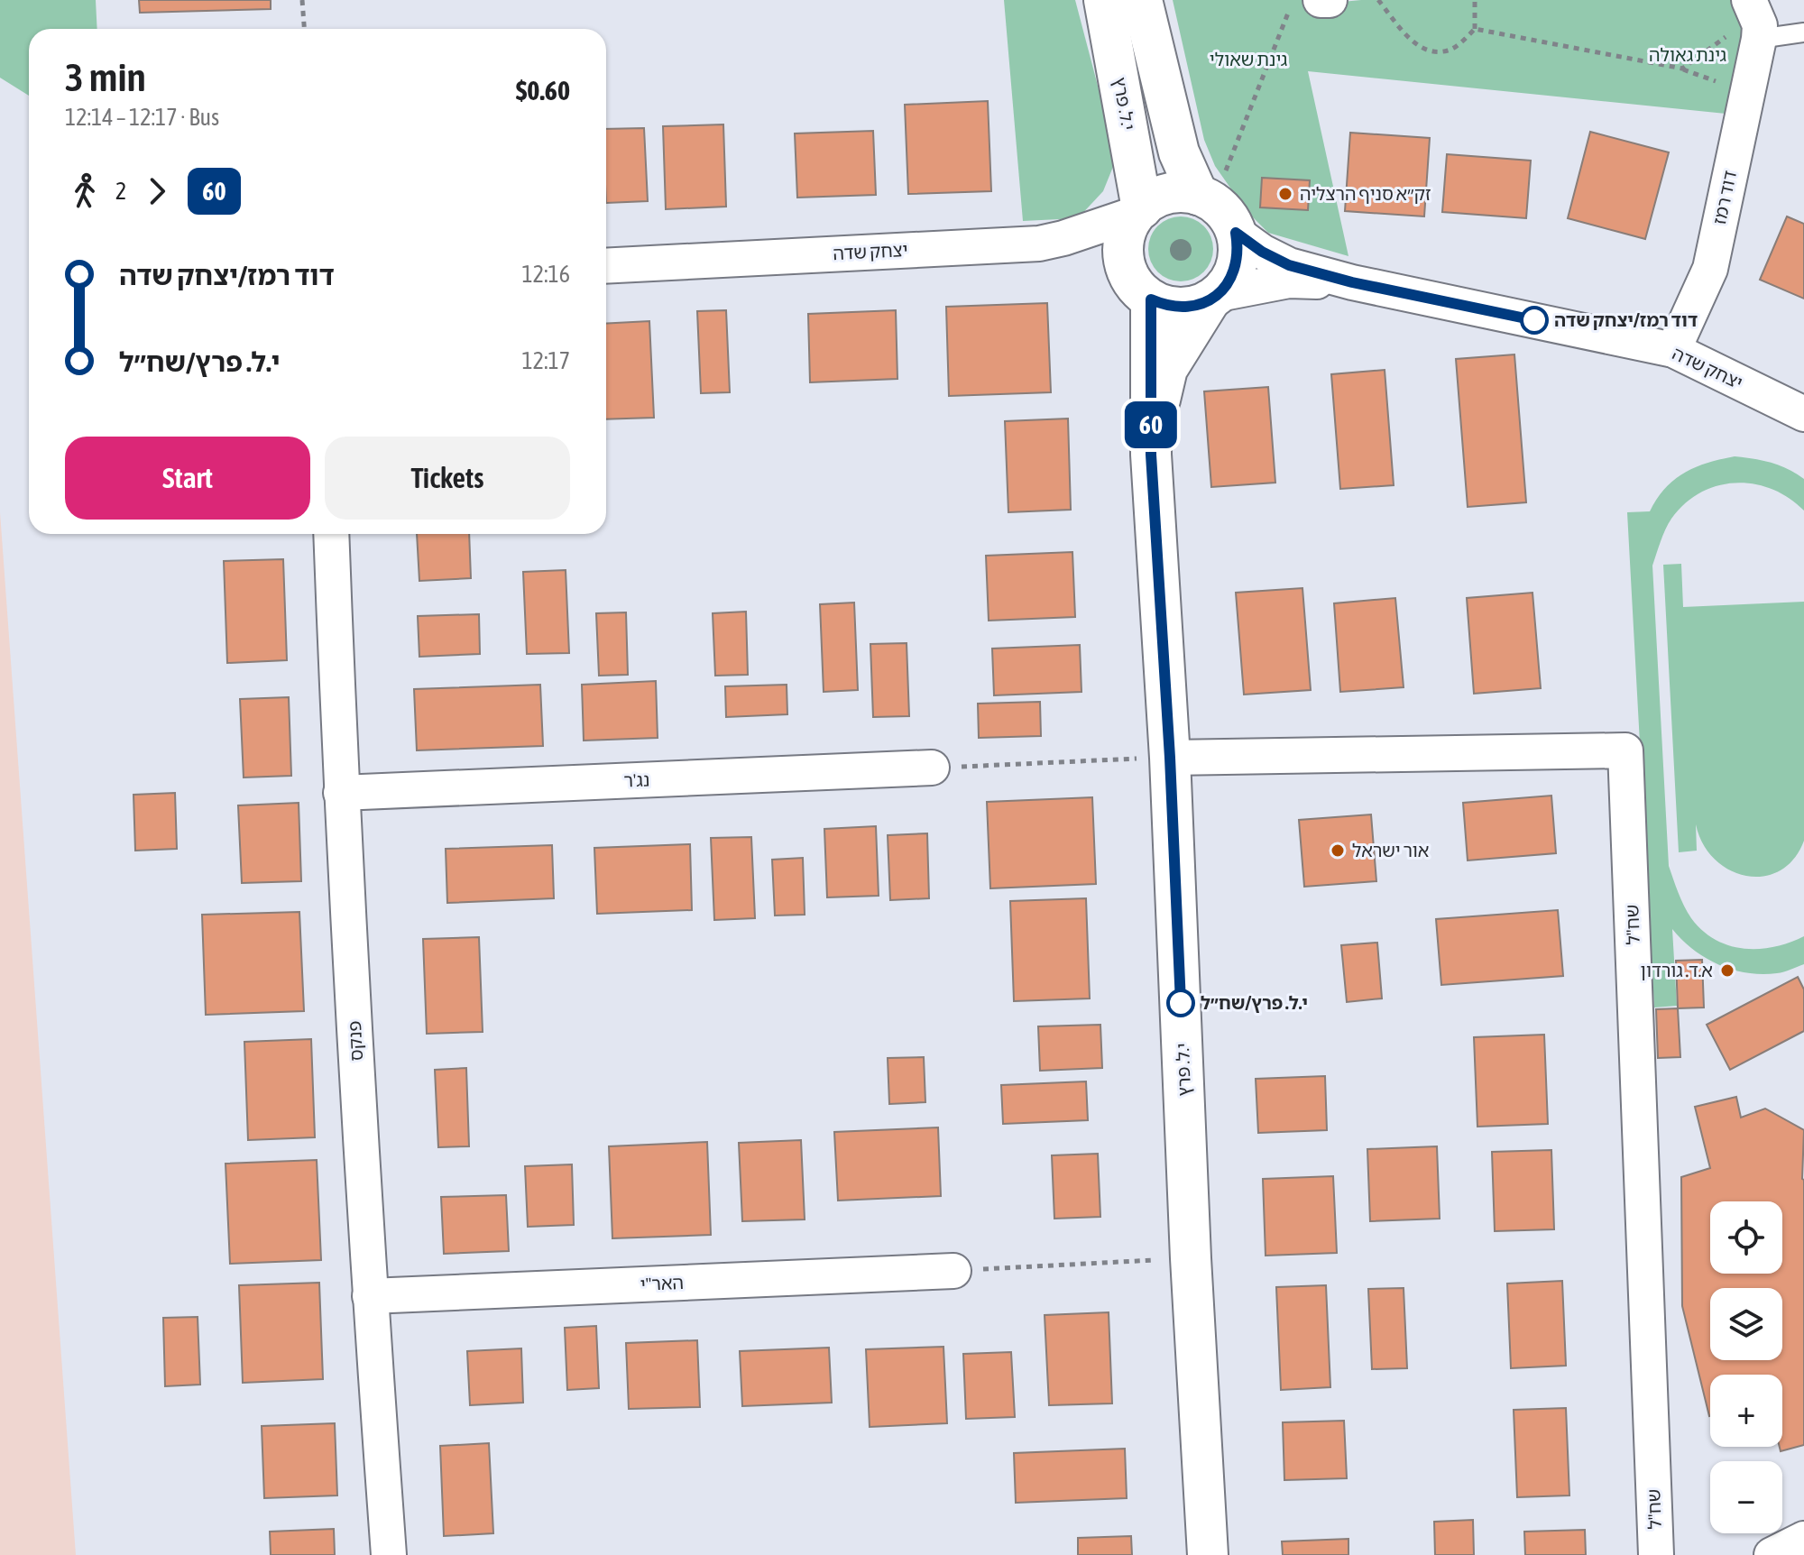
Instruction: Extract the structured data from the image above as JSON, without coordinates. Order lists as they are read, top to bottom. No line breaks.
{"streets":{"street":["י.ל. פרץ","דוד רמז","יצחק שדה","נג'ר","שח\"ל","פנקס","האר\"י"]},"crossings":[["י.ל. פרץ","יצחק שדה"],["י.ל. פרץ","שח\"ל"],["דוד רמז","יצחק שדה"],["נג'ר","פנקס"],["פנקס","האר\"י"]],"parks":["גינת גאולה","גינת שאולי"],"places":["זק״א סניף הרצליה","דוד רמז/יצחק שדה","אור ישראל","א.ד. גורדון","י.ל. פרץ/שח״ל"],"lines":["bus line 60"],"page":{"on_map":"60","heading":["3 min","12:14 – 12:17 · Bus","$0.60"],"legs":["2","60"],"list":[{"name":"דוד רמז/יצחק שדה","value":"12:16"},{"name":"י.ל. פרץ/שח״ל","value":"12:17"}],"buttons":["Start","Tickets"],"map_buttons":["+","−"]}}
